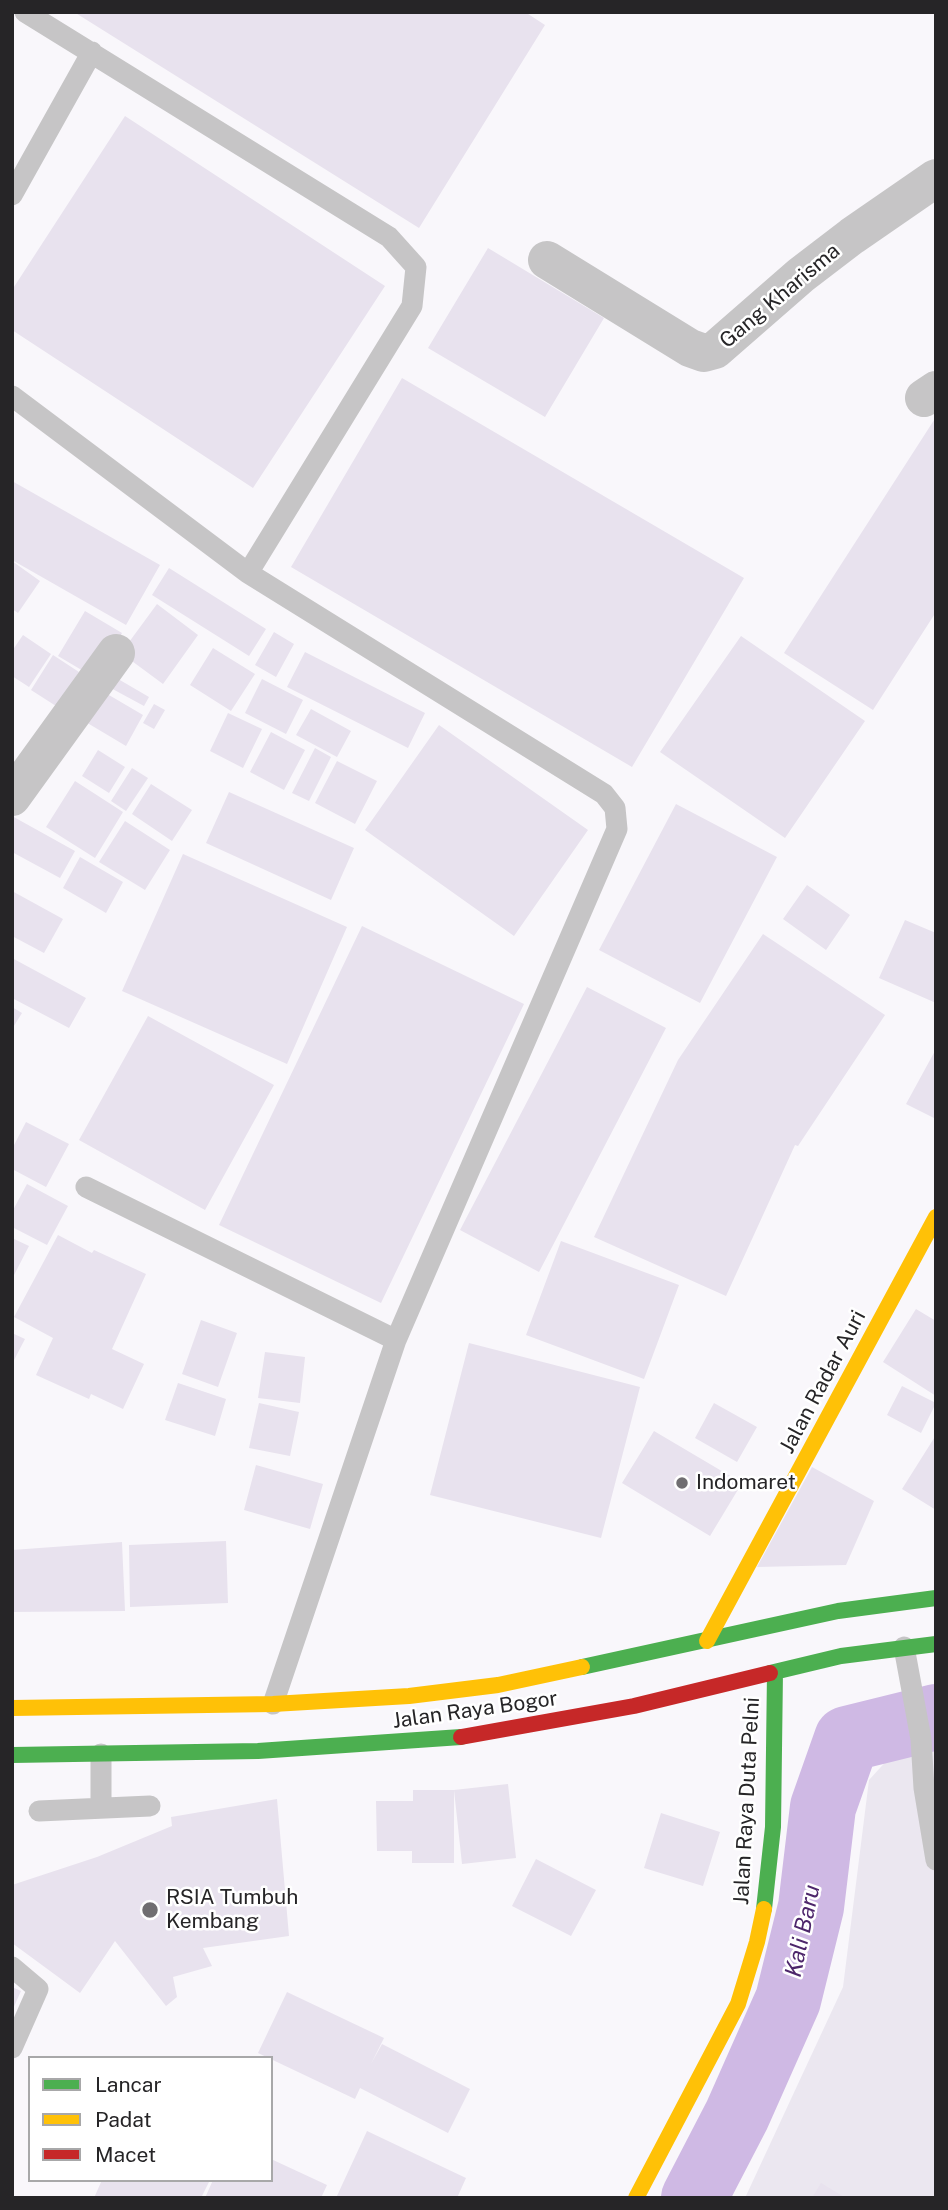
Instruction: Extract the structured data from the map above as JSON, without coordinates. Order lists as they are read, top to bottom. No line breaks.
{"streets":{"main road":["Jalan Radar Auri","Jalan Raya Bogor","Jalan Raya Duta Pelni"],"street":["Gang Kharisma"]},"crossings":[["Jalan Radar Auri","Jalan Raya Bogor"],["Jalan Raya Bogor","Jalan Raya Duta Pelni"]],"water":["Kali Baru"],"places":["Indomaret","RSIA Tumbuh Kembang"],"legend":["Lancar","Padat","Macet"]}
